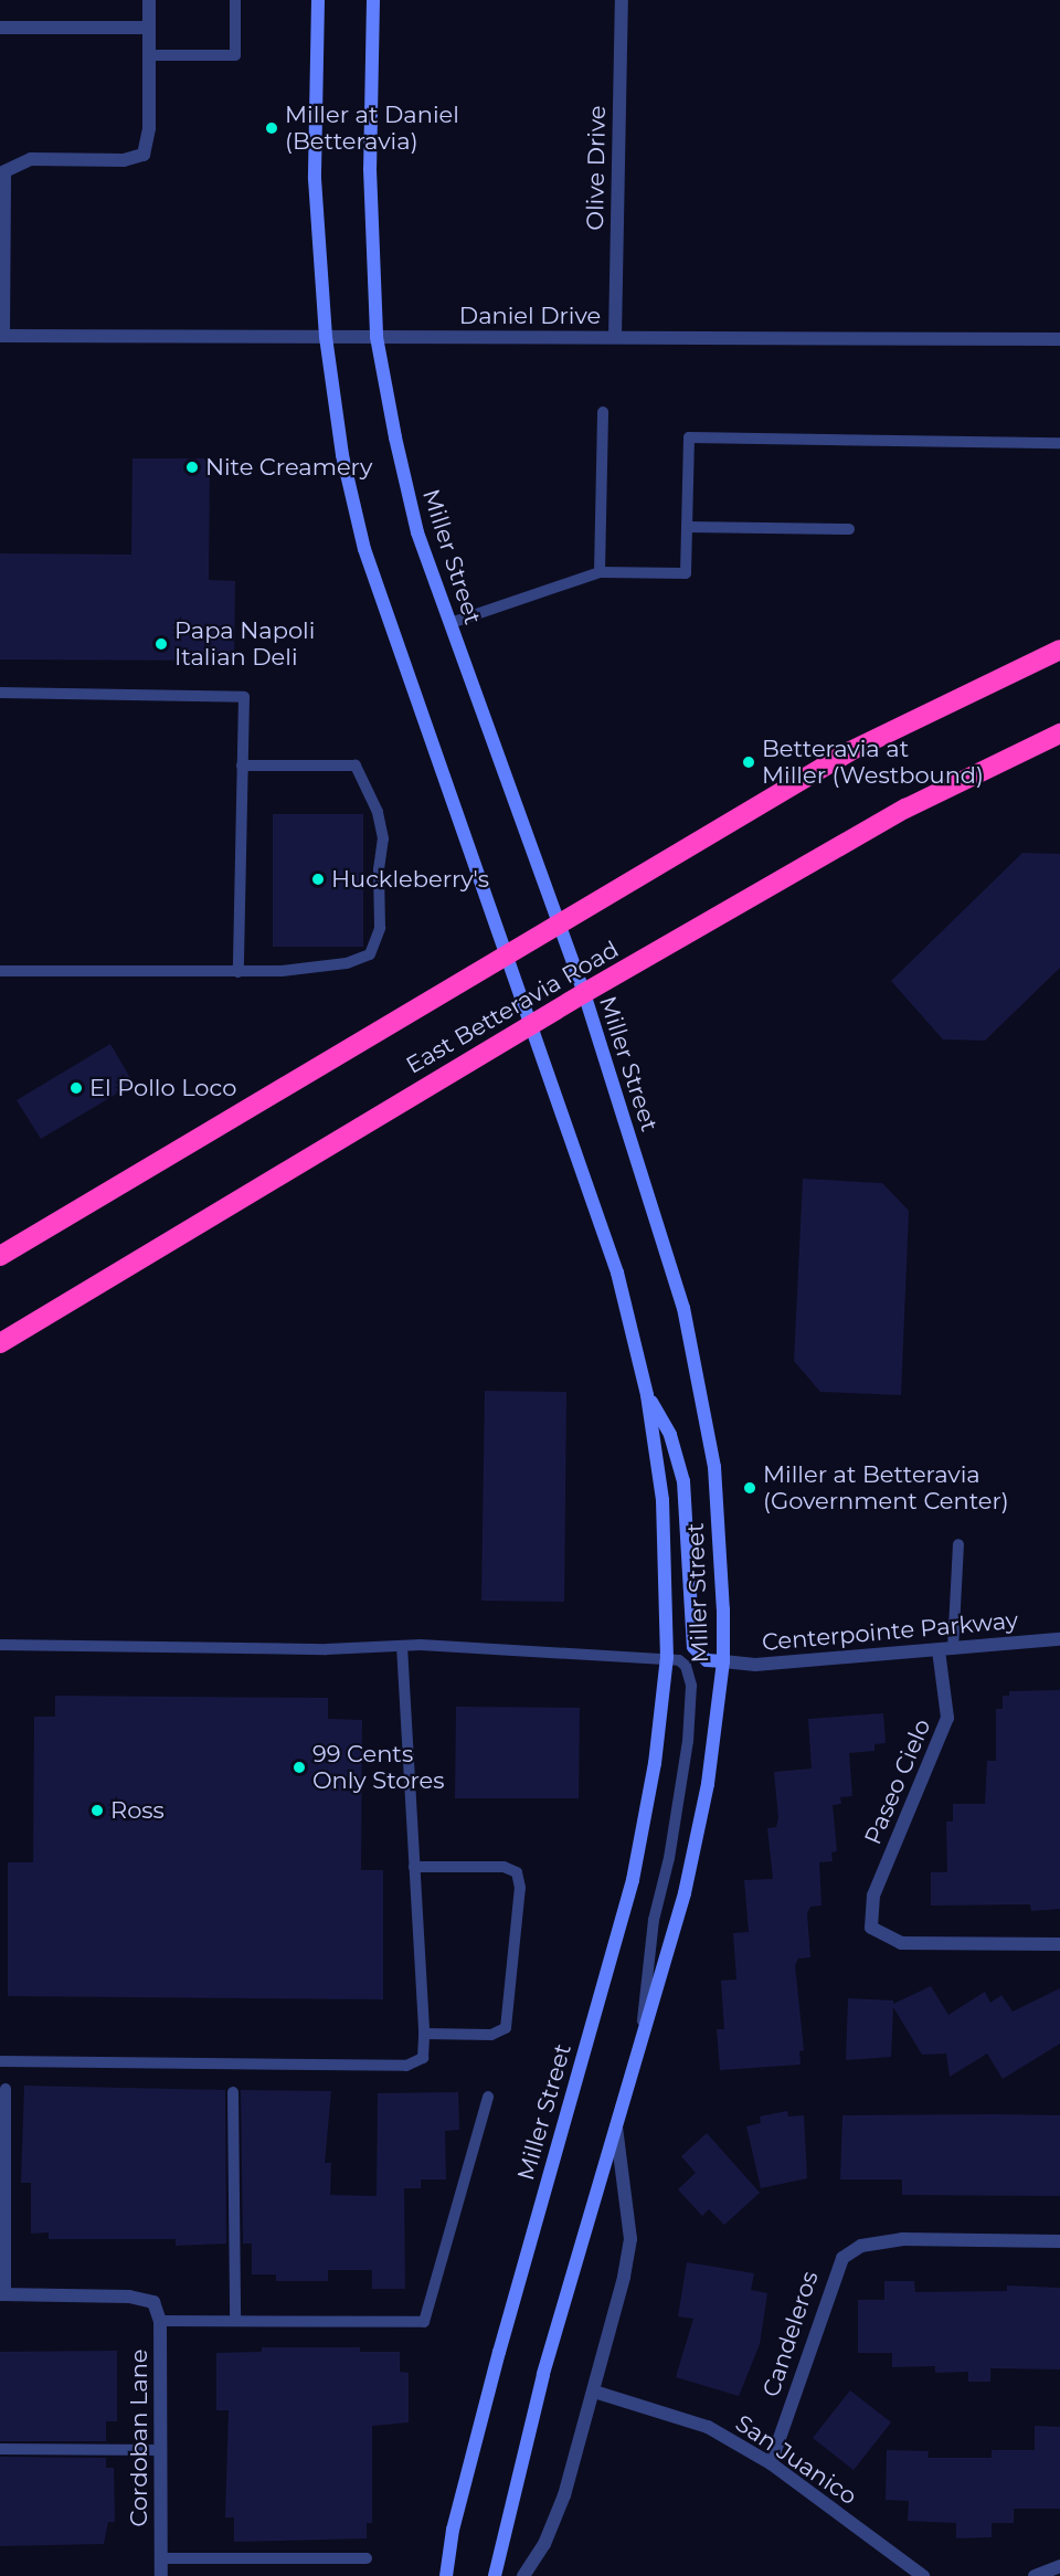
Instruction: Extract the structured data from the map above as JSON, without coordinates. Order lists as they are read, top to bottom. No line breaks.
{"streets":{"highway":["East Betteravia Road"],"street":["Olive Drive","Daniel Drive","Miller Street","Centerpointe Parkway","Paseo Cielo","Candeleros","Cordoban Lane","San Juanico"]},"crossings":[["Olive Drive","Daniel Drive"],["Daniel Drive","Miller Street"],["Miller Street","East Betteravia Road"],["Miller Street","Centerpointe Parkway"],["Miller Street","San Juanico"],["Centerpointe Parkway","Paseo Cielo"],["Candeleros","San Juanico"]],"places":["Miller at Daniel (Betteravia)","Nite Creamery","Papa Napoli Italian Deli","Betteravia at Miller (Westbound)","Huckleberry's","El Pollo Loco","Miller at Betteravia (Government Center)","99 Cents Only Stores","Ross"]}
